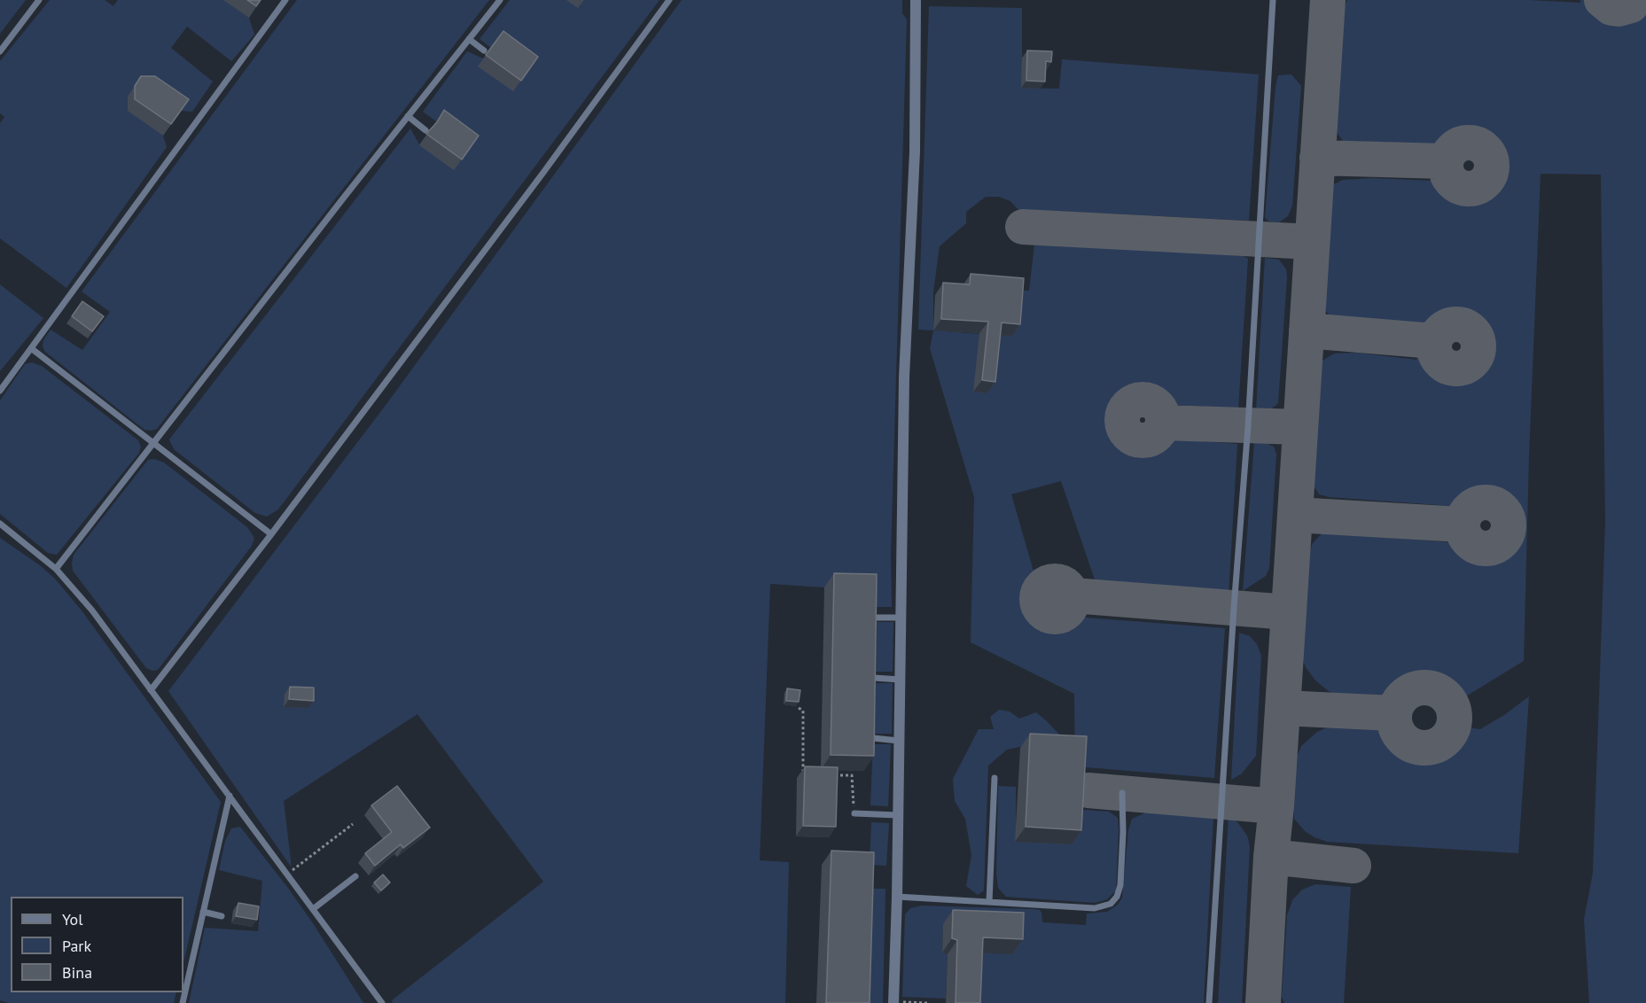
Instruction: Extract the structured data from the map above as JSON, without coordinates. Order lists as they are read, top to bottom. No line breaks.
{"legend":["Yol","Park","Bina"]}
